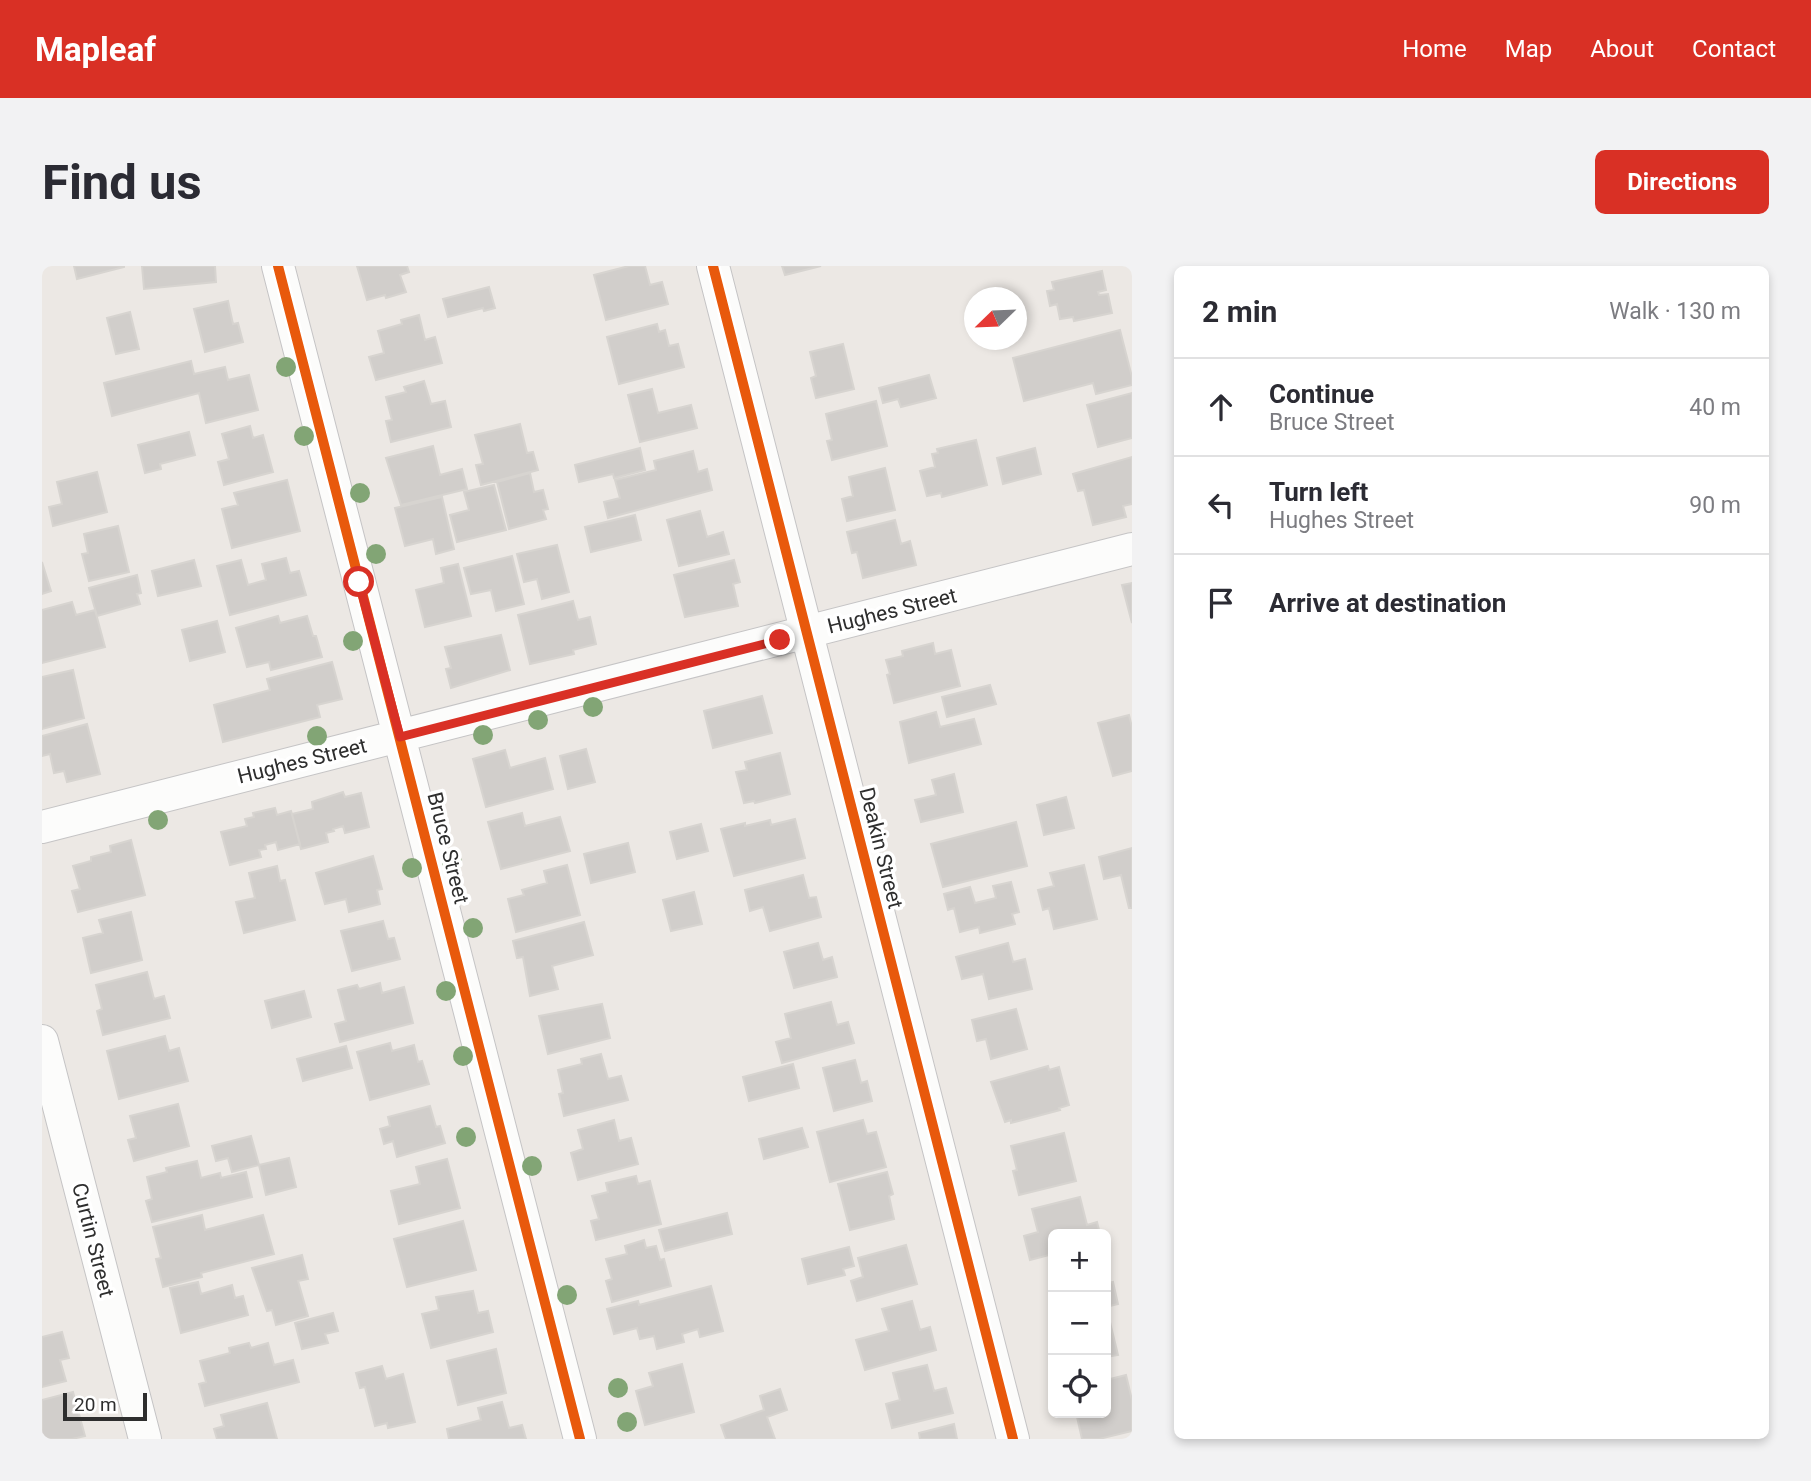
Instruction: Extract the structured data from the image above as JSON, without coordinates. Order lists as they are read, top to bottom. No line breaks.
{"streets":{"street":["Hughes Street","Bruce Street","Deakin Street","Curtin Street"]},"crossings":[["Hughes Street","Bruce Street"],["Hughes Street","Deakin Street"]],"scale_bar":"20 m","north":"bottom left","page":{"header":"Mapleaf","nav":["Home","Map","About","Contact"],"buttons":"Directions","title":"Find us","heading":["2 min","Walk · 130 m"],"list":[["Continue","Bruce Street","40 m"],["Turn left","Hughes Street","90 m"],"Arrive at destination"],"map_buttons":["+","−"],"scale":"20 m"}}
